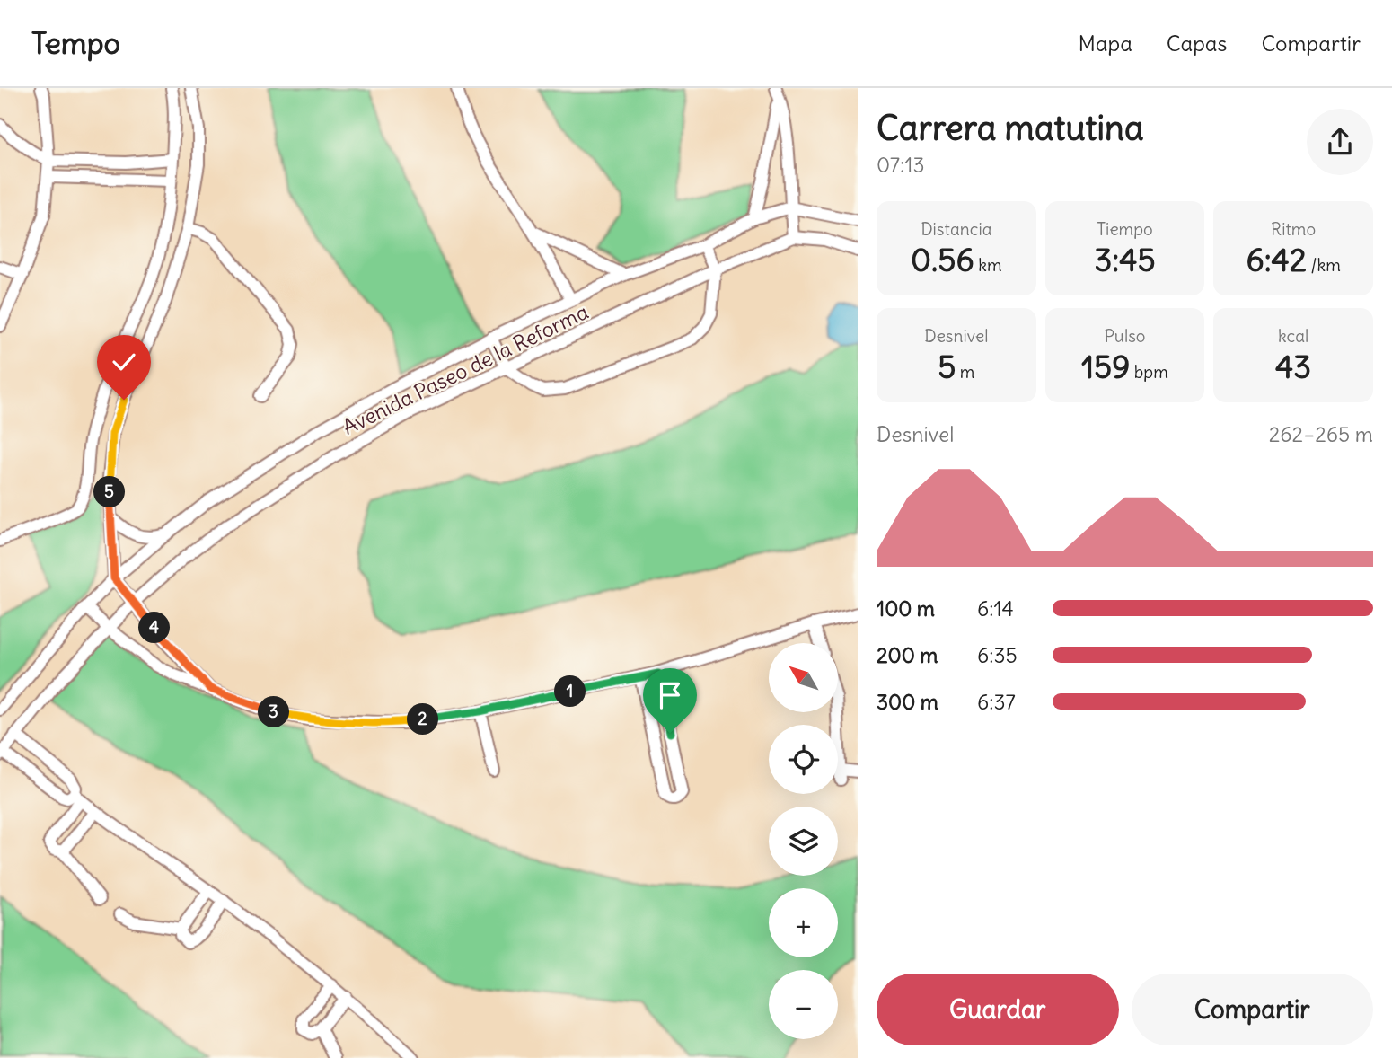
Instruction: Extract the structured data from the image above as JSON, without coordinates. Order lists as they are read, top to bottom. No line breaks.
{"streets":{"street":["Avenida Paseo de la Reforma"]},"north":"top left","page":{"header":"Tempo","nav":["Mapa","Capas","Compartir"],"heading":["Carrera matutina","07:13"],"stats":[["Distancia","0.56 km"],["Tiempo","3:45"],["Ritmo","6:42 /km"],["Desnivel","5 m"],["Pulso","159 bpm"],["kcal","43"]],"chart":["Desnivel","262–265 m"],"pins":["5","4","1","3","2"],"list":[{"name":"100 m","note":"6:14"},{"name":"200 m","note":"6:35"},{"name":"300 m","note":"6:37"}],"map_buttons":["+","−"],"buttons":["Guardar","Compartir"]}}
